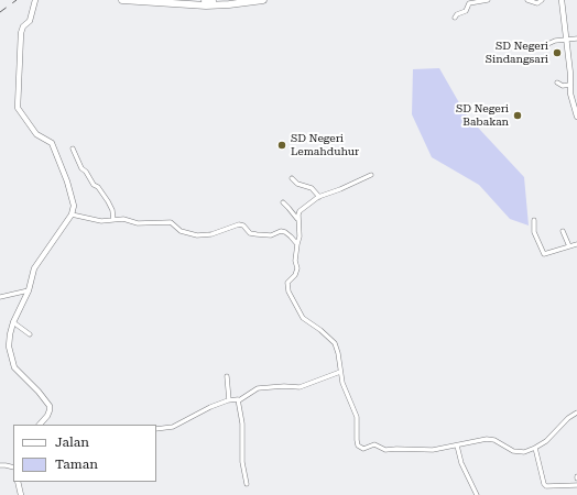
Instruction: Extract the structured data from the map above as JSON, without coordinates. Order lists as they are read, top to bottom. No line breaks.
{"places":["SD Negeri Sindangsari","SD Negeri Babakan","SD Negeri Lemahduhur"],"legend":["Jalan","Taman"]}
